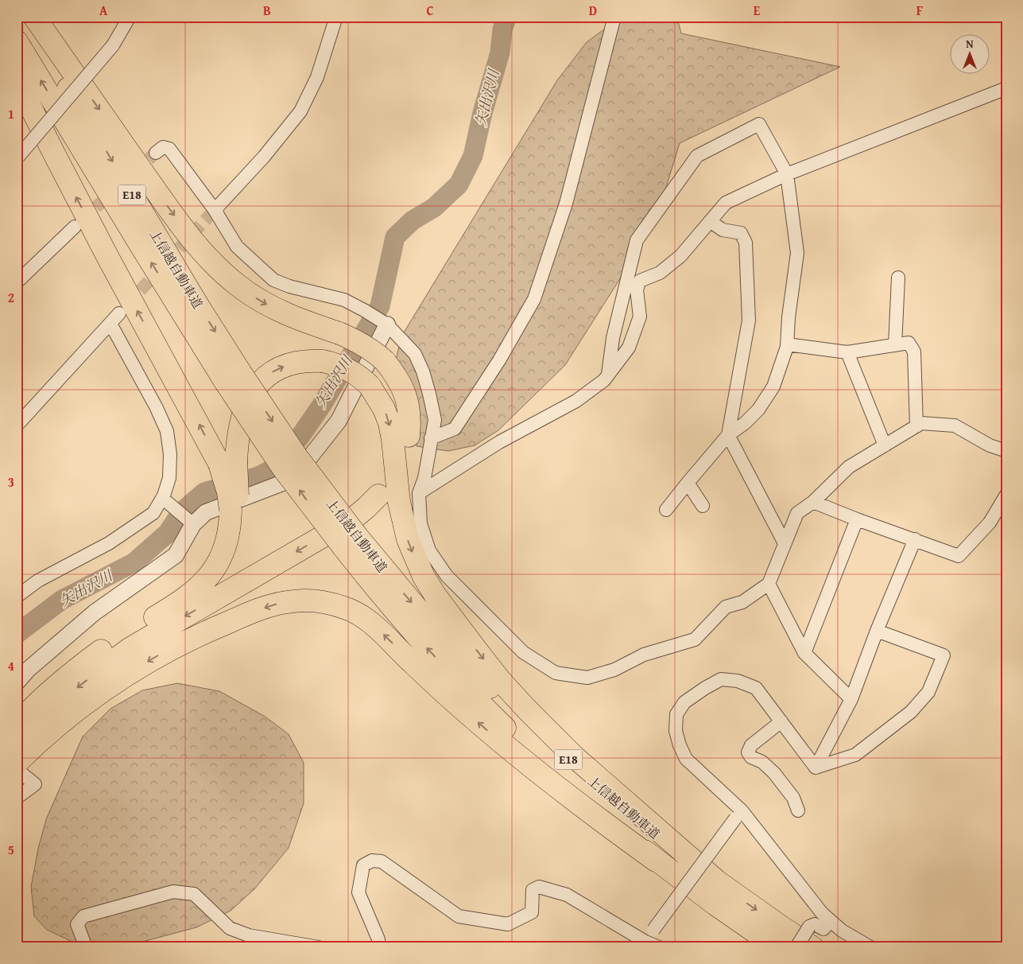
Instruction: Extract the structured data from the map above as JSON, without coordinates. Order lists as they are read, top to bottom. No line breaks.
{"streets":{"highway":["E18","上信越自動車道"]},"water":["矢出沢川"],"north":"top","grid":{"columns":["A","B","C","D","E","F"],"rows":["1","2","3","4","5"]}}
